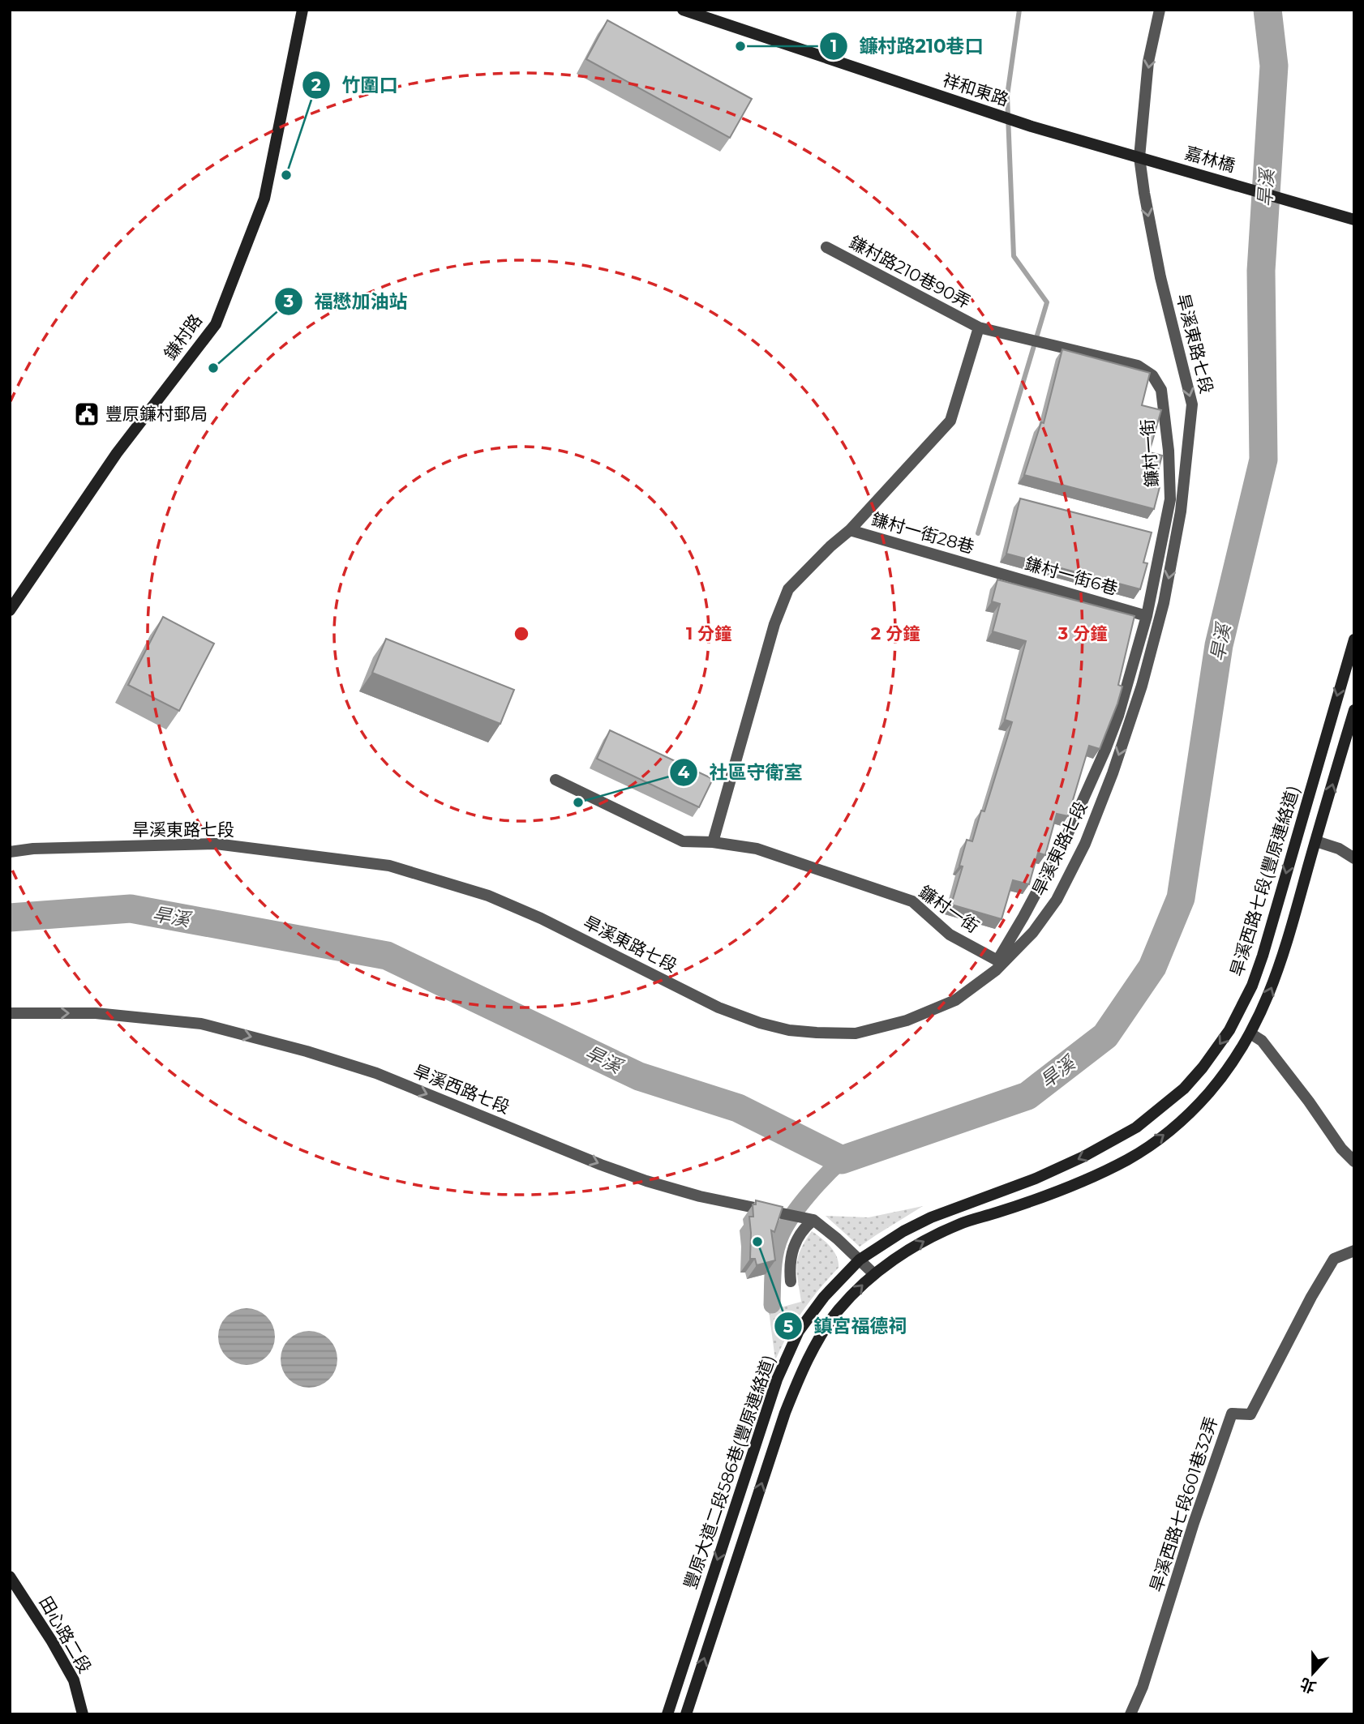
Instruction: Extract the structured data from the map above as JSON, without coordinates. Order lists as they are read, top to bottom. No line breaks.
{"streets":{"street":["祥和東路","嘉林橋","鎌村路210巷90弄","鎌村路","旱溪東路七段","鐮村一街","鎌村一街28巷","鎌村一街6巷","旱溪西路七段(豐原連絡道)","旱溪西路七段","豐原大道二段586巷(豐原連絡道)","旱溪西路七段601巷32弄","田心路二段"]},"crossings":[["祥和東路","嘉林橋"],["祥和東路","旱溪東路七段"],["鎌村路210巷90弄","鐮村一街"],["鐮村一街","鎌村一街6巷"],["鎌村一街28巷","鎌村一街6巷"],["旱溪西路七段(豐原連絡道)","旱溪西路七段"],["旱溪西路七段(豐原連絡道)","豐原大道二段586巷(豐原連絡道)"],["旱溪西路七段","豐原大道二段586巷(豐原連絡道)"]],"one_way":["旱溪西路七段"],"water":["旱溪"],"places":{"other":["鐮村路210巷口","竹圍口","福懋加油站","社區守衛室","鎮宮福德祠"],"public building":["豐原鐮村郵局"]},"north":"bottom","rings":["1 分鐘","2 分鐘","3 分鐘"]}
